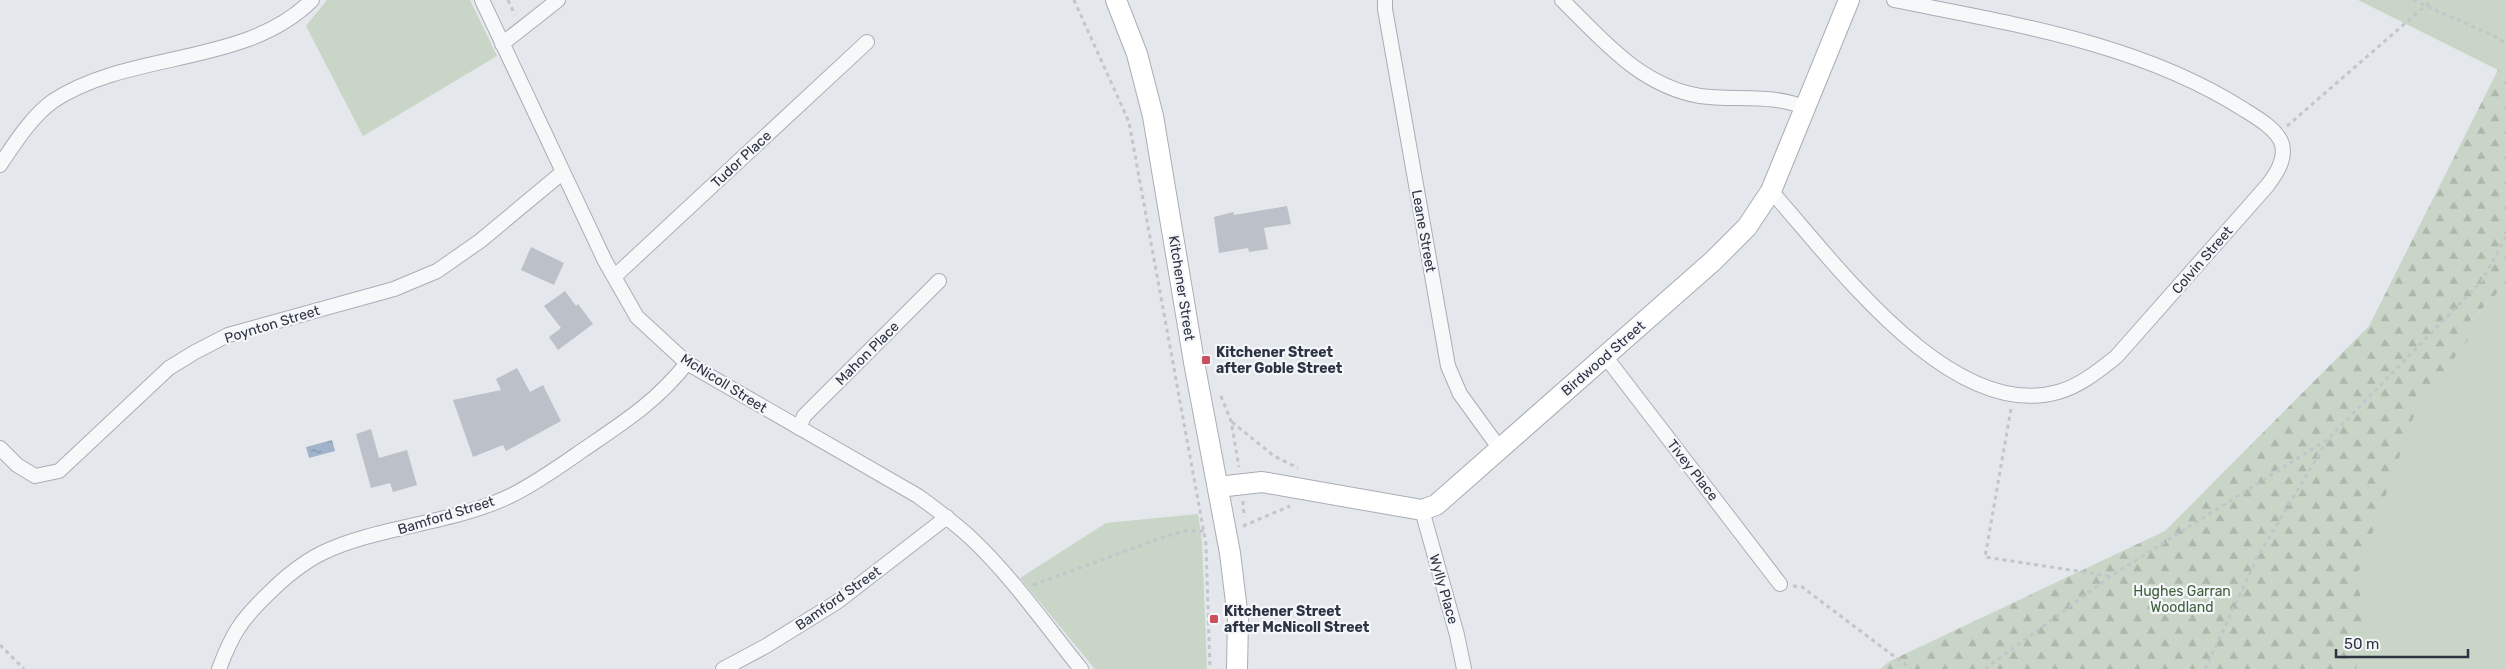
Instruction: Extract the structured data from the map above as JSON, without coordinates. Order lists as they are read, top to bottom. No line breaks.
{"streets":{"street":["Tudor Place","Leane Street","Colvin Street","Kitchener Street","Poynton Street","Mahon Place","Birdwood Street","McNicoll Street","Tivey Place","Bamford Street","Wylly Place"]},"crossings":[["Tudor Place","McNicoll Street"],["Leane Street","Birdwood Street"],["Colvin Street","Birdwood Street"],["Poynton Street","McNicoll Street"],["Mahon Place","McNicoll Street"],["Birdwood Street","Tivey Place"],["Birdwood Street","Wylly Place"],["McNicoll Street","Bamford Street"]],"parks":["Hughes Garran Woodland"],"places":{"transit":["Kitchener Street after Goble Street","Kitchener Street after McNicoll Street"]},"scale_bar":"50 m"}
